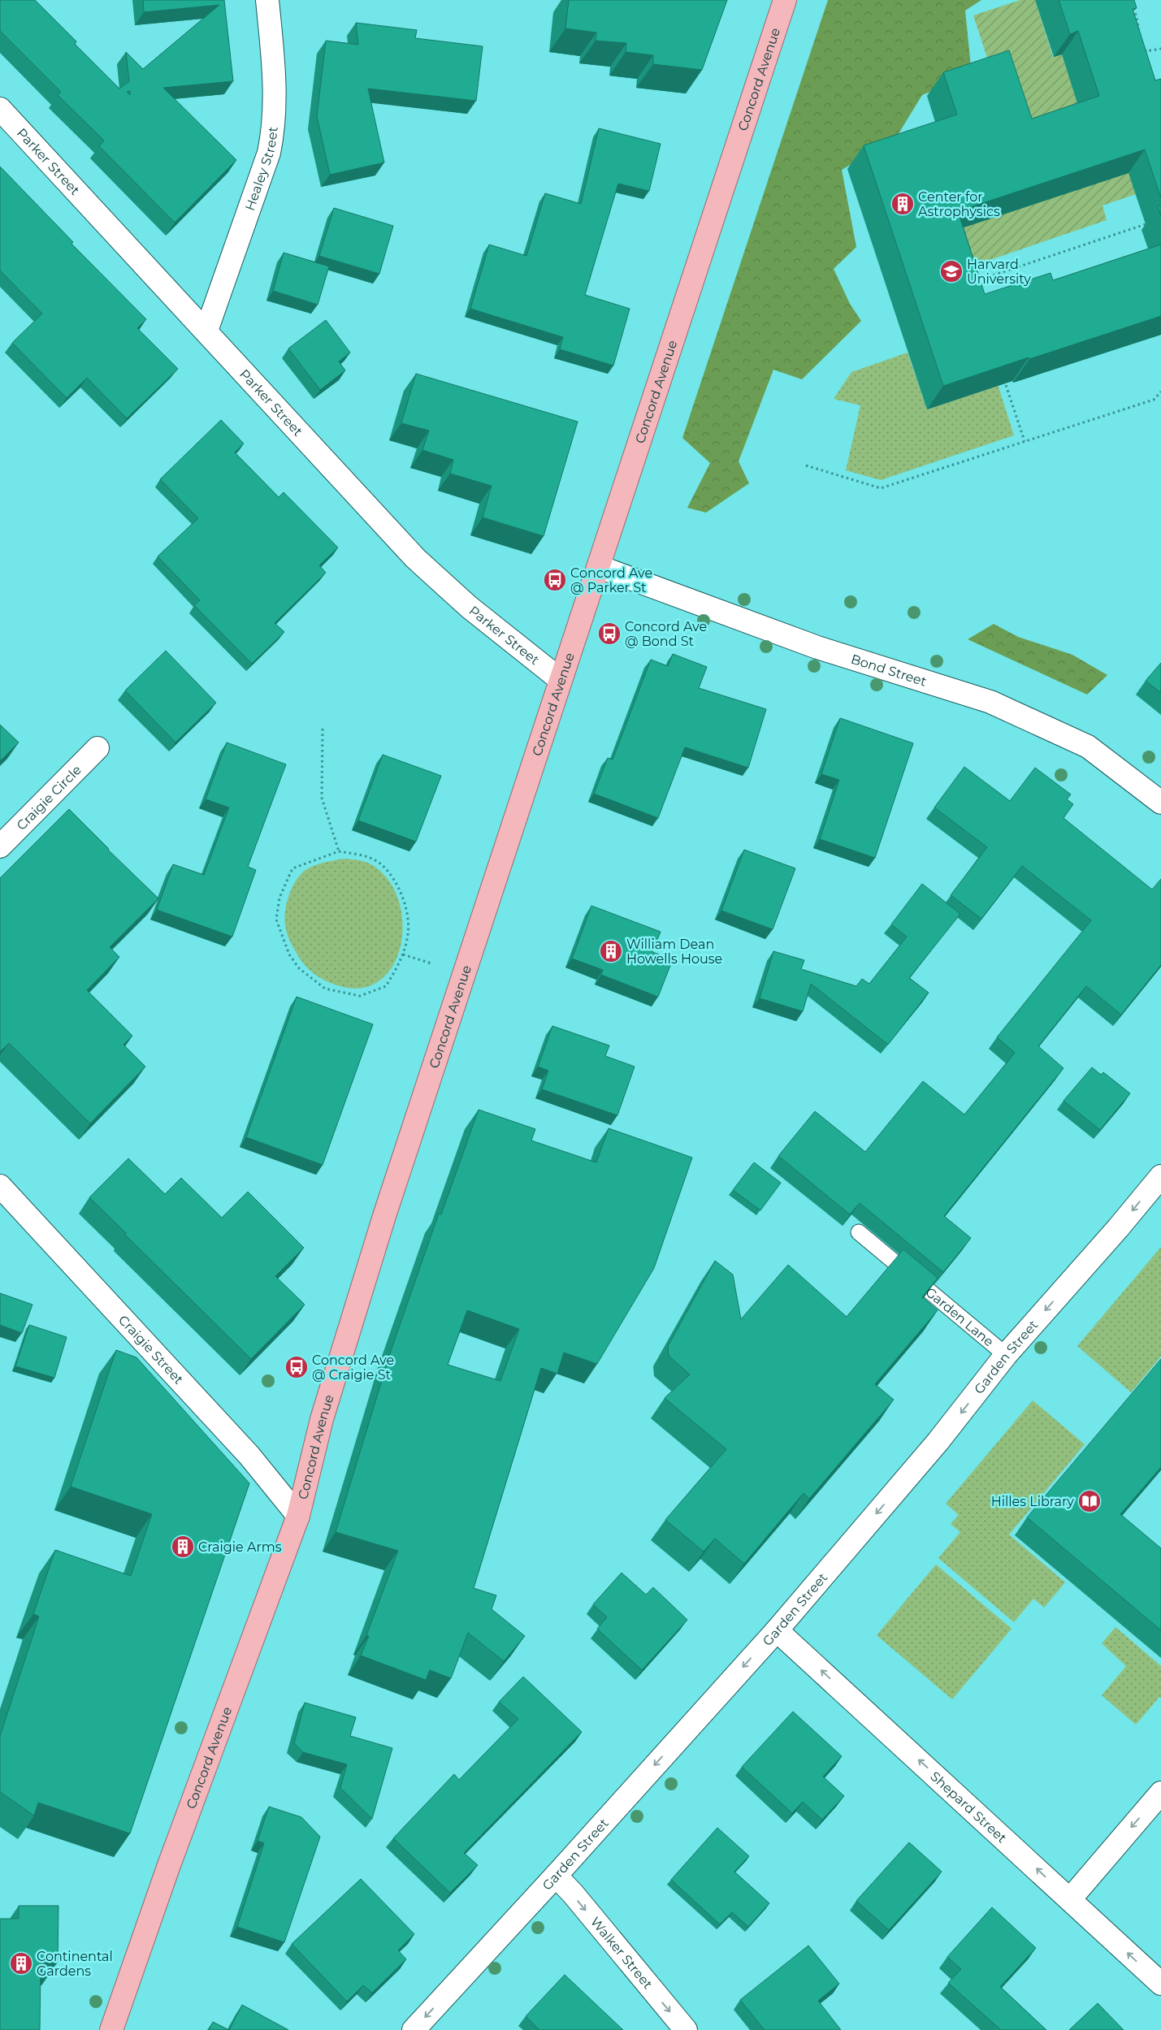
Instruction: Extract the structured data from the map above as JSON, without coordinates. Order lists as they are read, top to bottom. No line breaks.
{"streets":{"main road":["Concord Avenue"],"street":["Parker Street","Healey Street","Bond Street","Craigie Circle","Craigie Street","Garden Street","Shepard Street","Walker Street"],"lane":["Garden Lane"]},"crossings":[["Concord Avenue","Parker Street"],["Concord Avenue","Bond Street"],["Concord Avenue","Craigie Street"],["Parker Street","Healey Street"],["Garden Lane","Garden Street"],["Garden Street","Shepard Street"],["Garden Street","Walker Street"]],"one_way":["Garden Street","Shepard Street","Walker Street"],"places":{"building":["Center for Astrophysics","William Dean Howells House","Craigie Arms","Continental Gardens"],"school or university":["Harvard University"],"bus stop":["Concord Ave @ Parker St","Concord Ave @ Bond St","Concord Ave @ Craigie St"],"library":["Hilles Library"]}}
